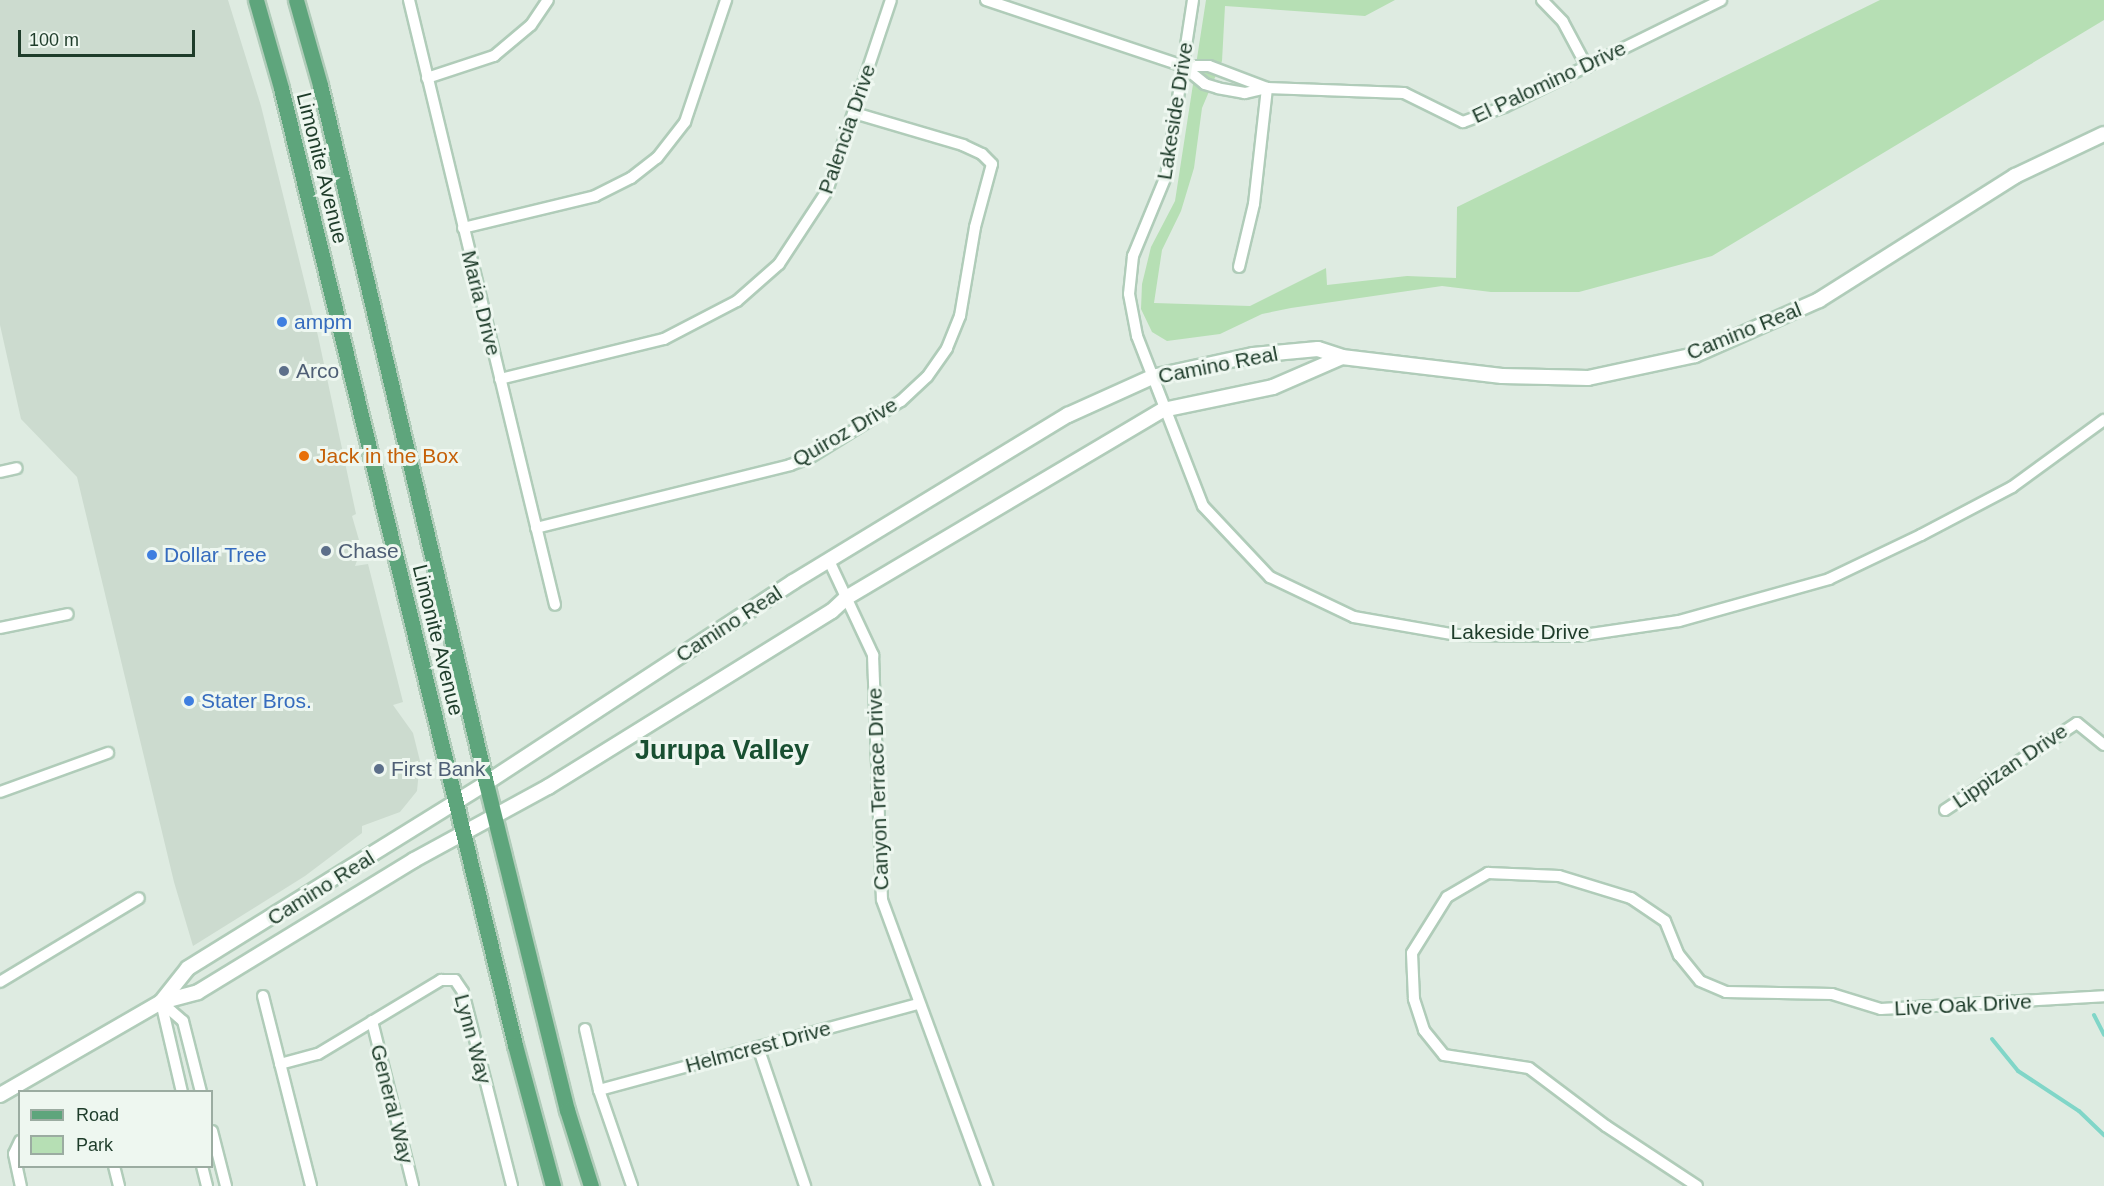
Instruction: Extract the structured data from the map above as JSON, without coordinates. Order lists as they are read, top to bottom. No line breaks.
{"streets":{"main road":["Limonite Avenue","Camino Real"],"street":["El Palomino Drive","Lakeside Drive","Palencia Drive","Maria Drive","Quiroz Drive","Lippizan Drive","Canyon Terrace Drive","Live Oak Drive","Lynn Way","Helmcrest Drive","General Way"]},"crossings":[["El Palomino Drive","Lakeside Drive"],["Lakeside Drive","Camino Real"],["Palencia Drive","Maria Drive"],["Palencia Drive","Quiroz Drive"],["Limonite Avenue","Camino Real"],["Maria Drive","Quiroz Drive"],["Camino Real","Canyon Terrace Drive"],["Canyon Terrace Drive","Helmcrest Drive"],["Lynn Way","General Way"]],"districts":["Jurupa Valley"],"places":["ampm","Arco","Jack in the Box","Chase","Dollar Tree","Stater Bros.","First Bank"],"legend":["Road","Park"],"scale_bar":"100 m"}
